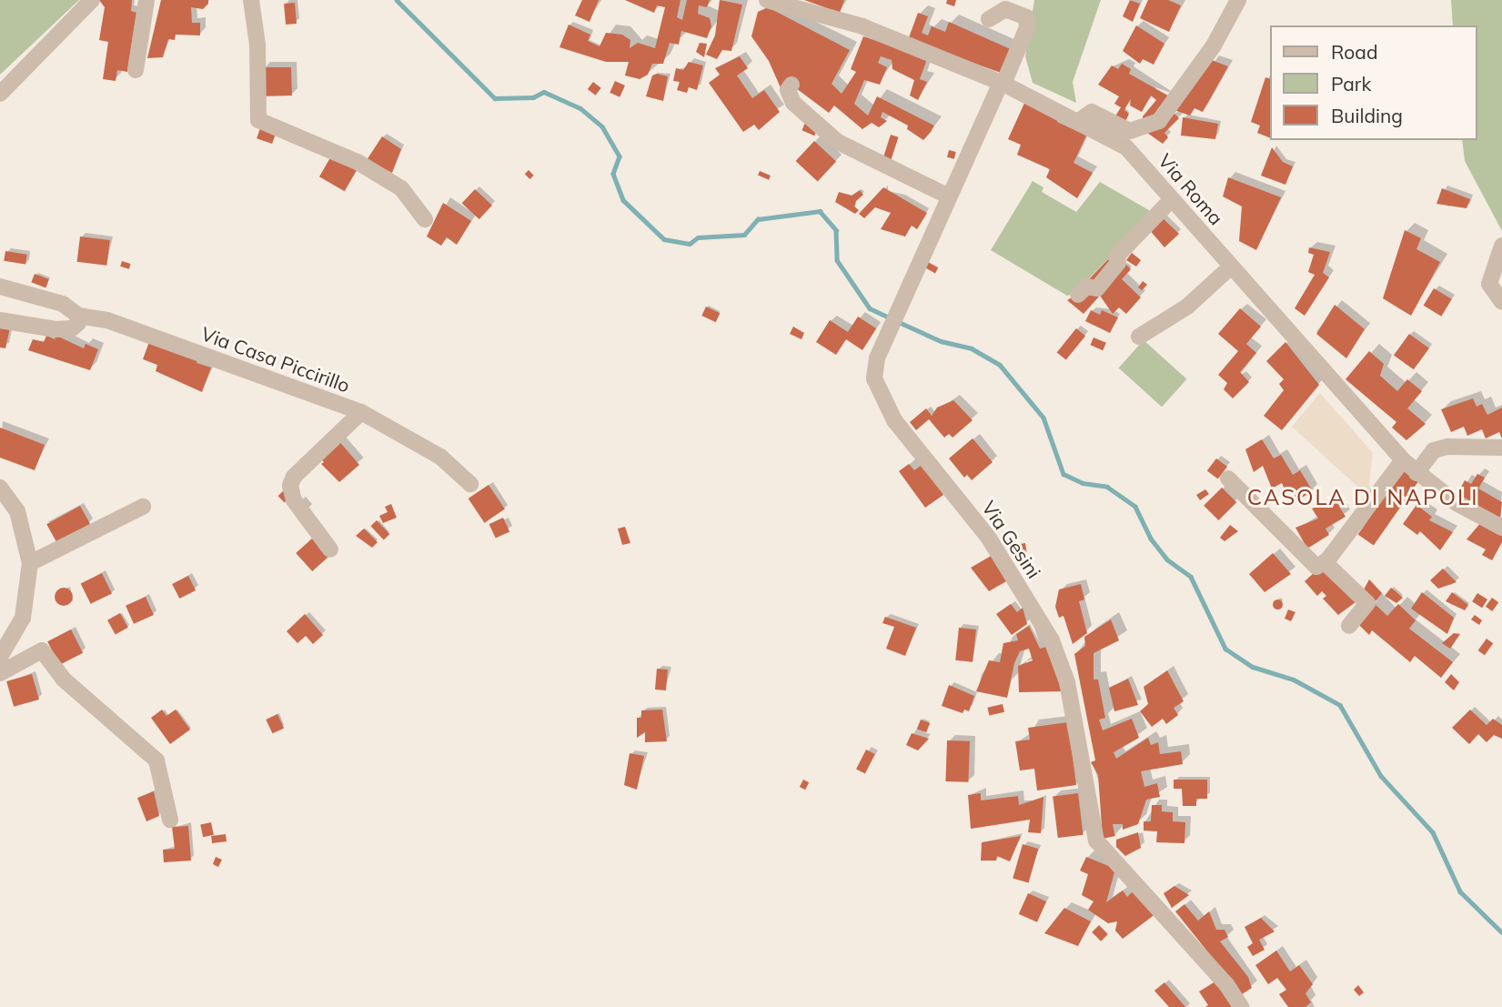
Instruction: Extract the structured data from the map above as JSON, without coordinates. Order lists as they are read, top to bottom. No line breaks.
{"streets":{"street":["Via Roma","Via Casa Piccirillo","Via Gesini"]},"crossings":[["Via Roma","Via Gesini"]],"districts":["CASOLA DI NAPOLI"],"legend":["Road","Park","Building"]}
